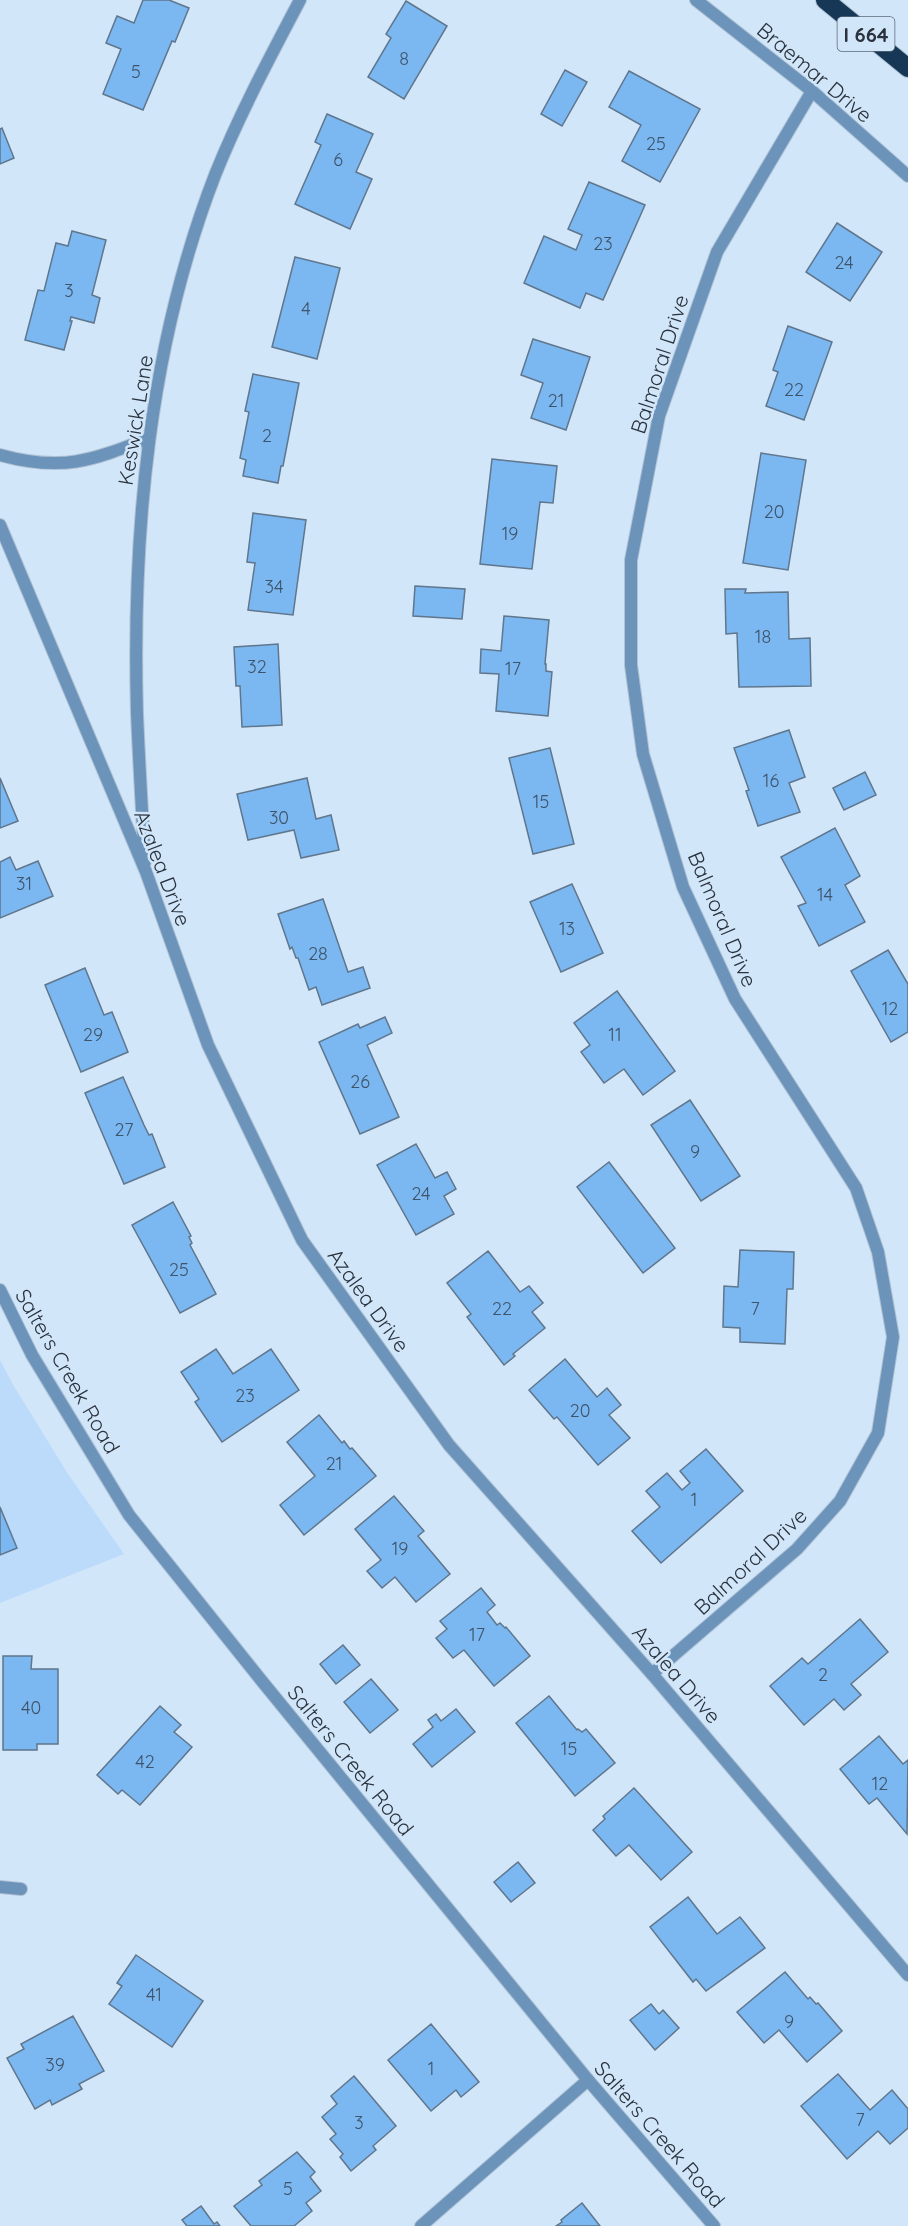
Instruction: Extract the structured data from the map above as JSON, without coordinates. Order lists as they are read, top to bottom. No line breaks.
{"streets":{"highway":["I 664"],"street":["Braemar Drive","Balmoral Drive","Keswick Lane","Azalea Drive","Salters Creek Road"]},"crossings":[["Braemar Drive","Balmoral Drive"],["Balmoral Drive","Azalea Drive"],["Keswick Lane","Azalea Drive"]],"house_numbers":["8","5","25","6","23","24","3","4","22","21","2","20","19","34","18","32","17","16","15","30","31","14","13","28","12","29","11","26","27","9","24","25","22","7","23","20","21","1","19","17","2","40","15","42","12","41","9","39","1","7","3","5"]}
